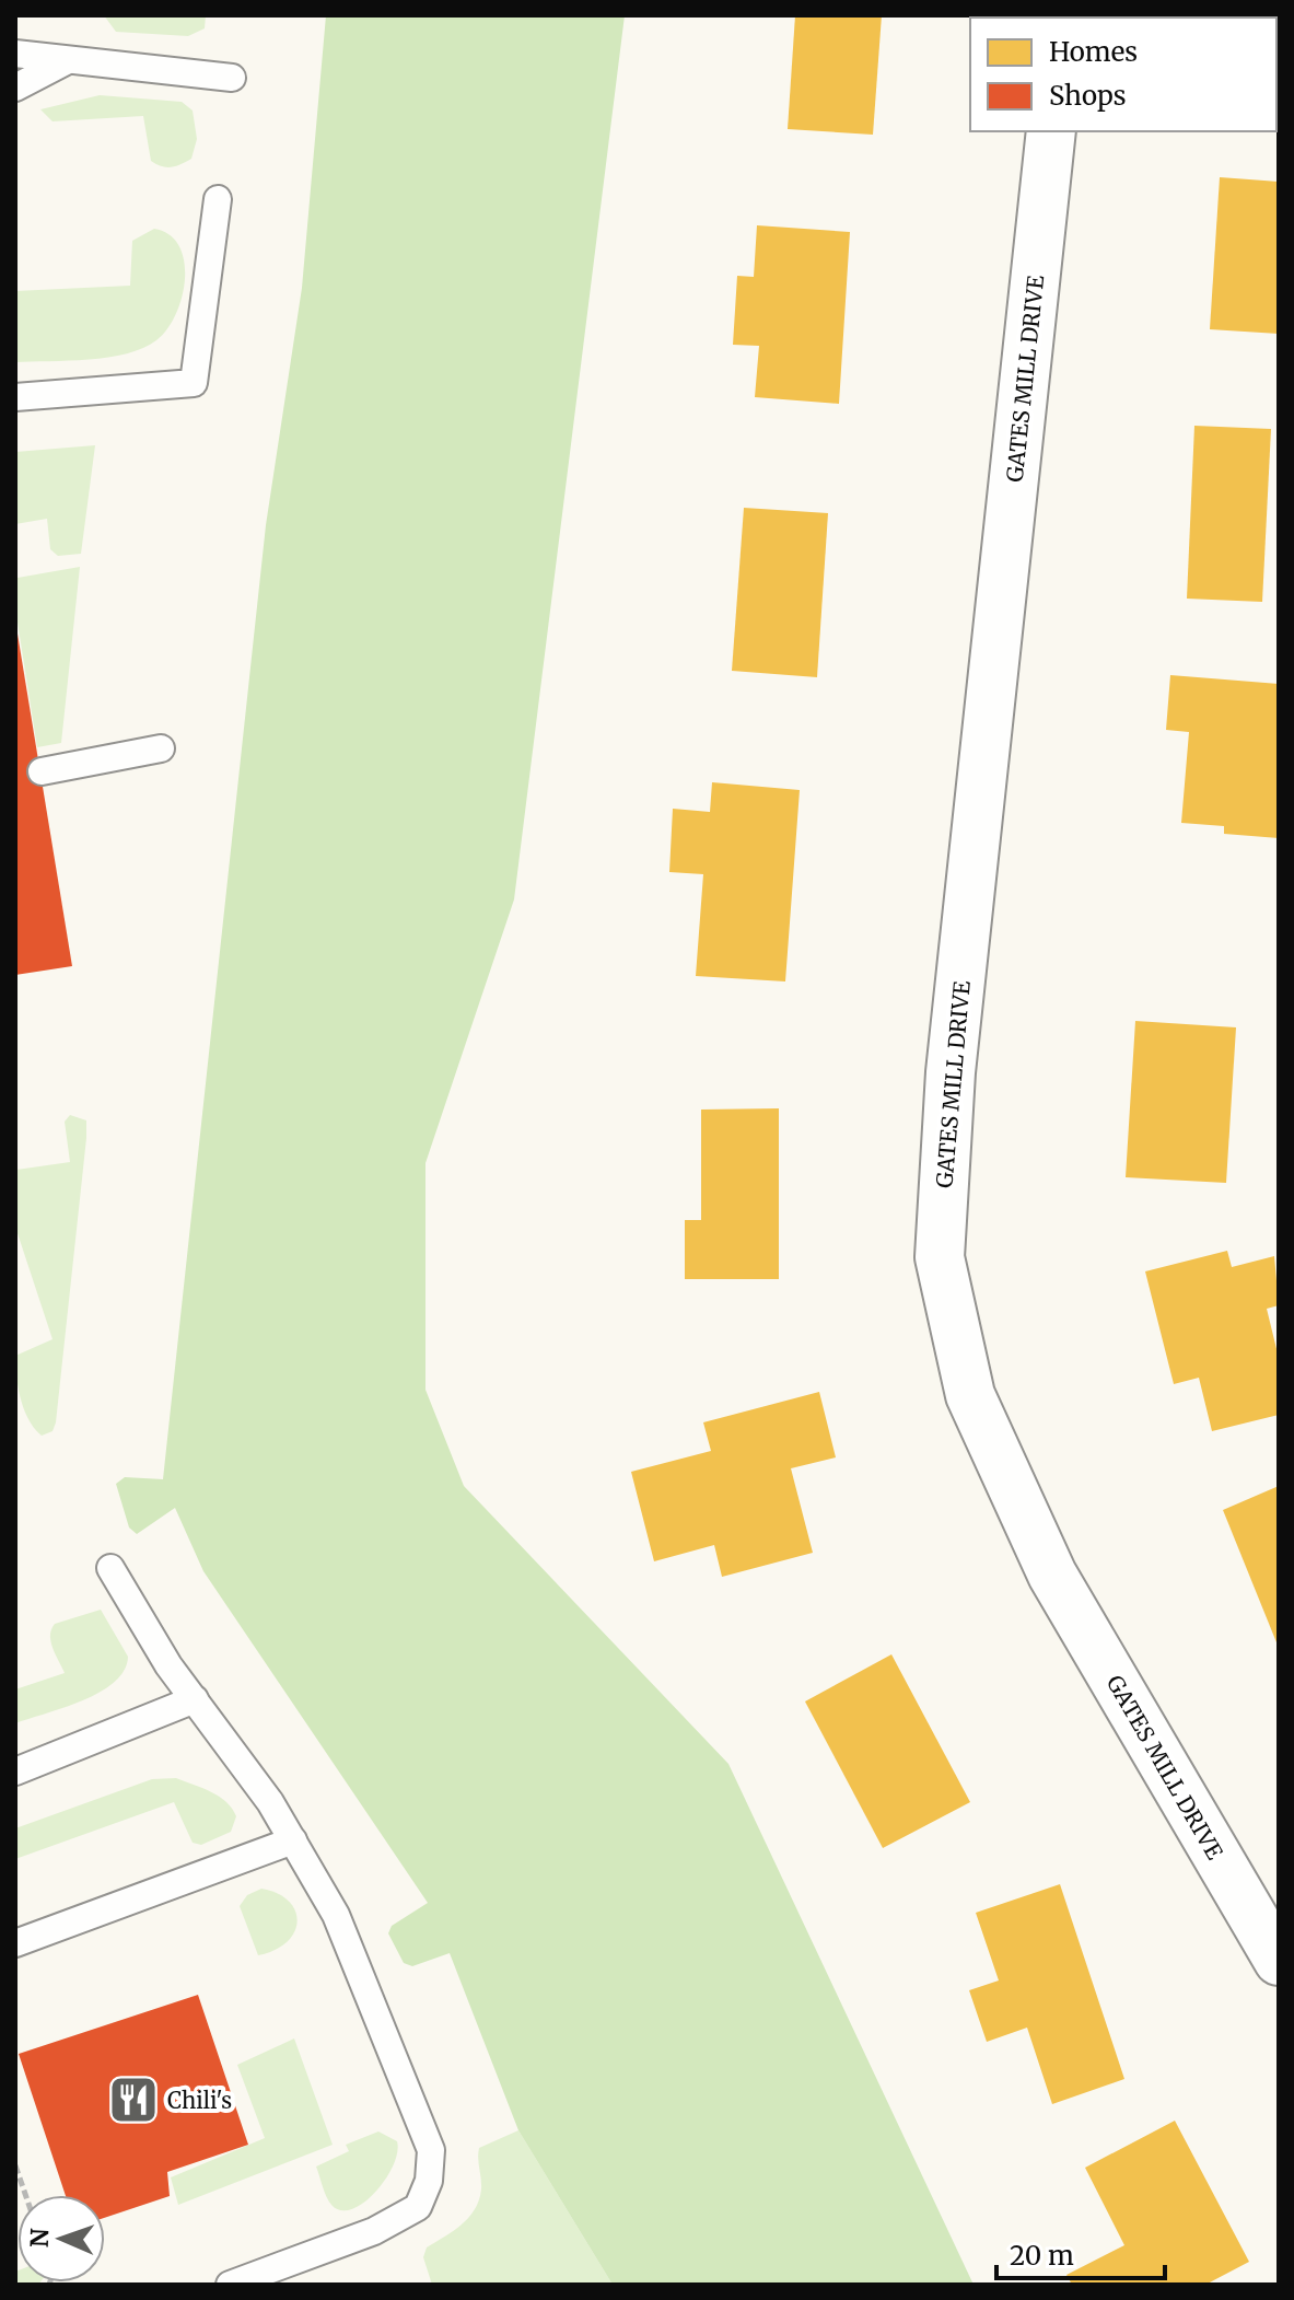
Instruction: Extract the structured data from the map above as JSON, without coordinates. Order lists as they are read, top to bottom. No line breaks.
{"streets":{"street":["GATES MILL DRIVE"]},"places":{"restaurant":["Chili's"]},"legend":["Homes","Shops"],"scale_bar":"20 m","north":"left"}
